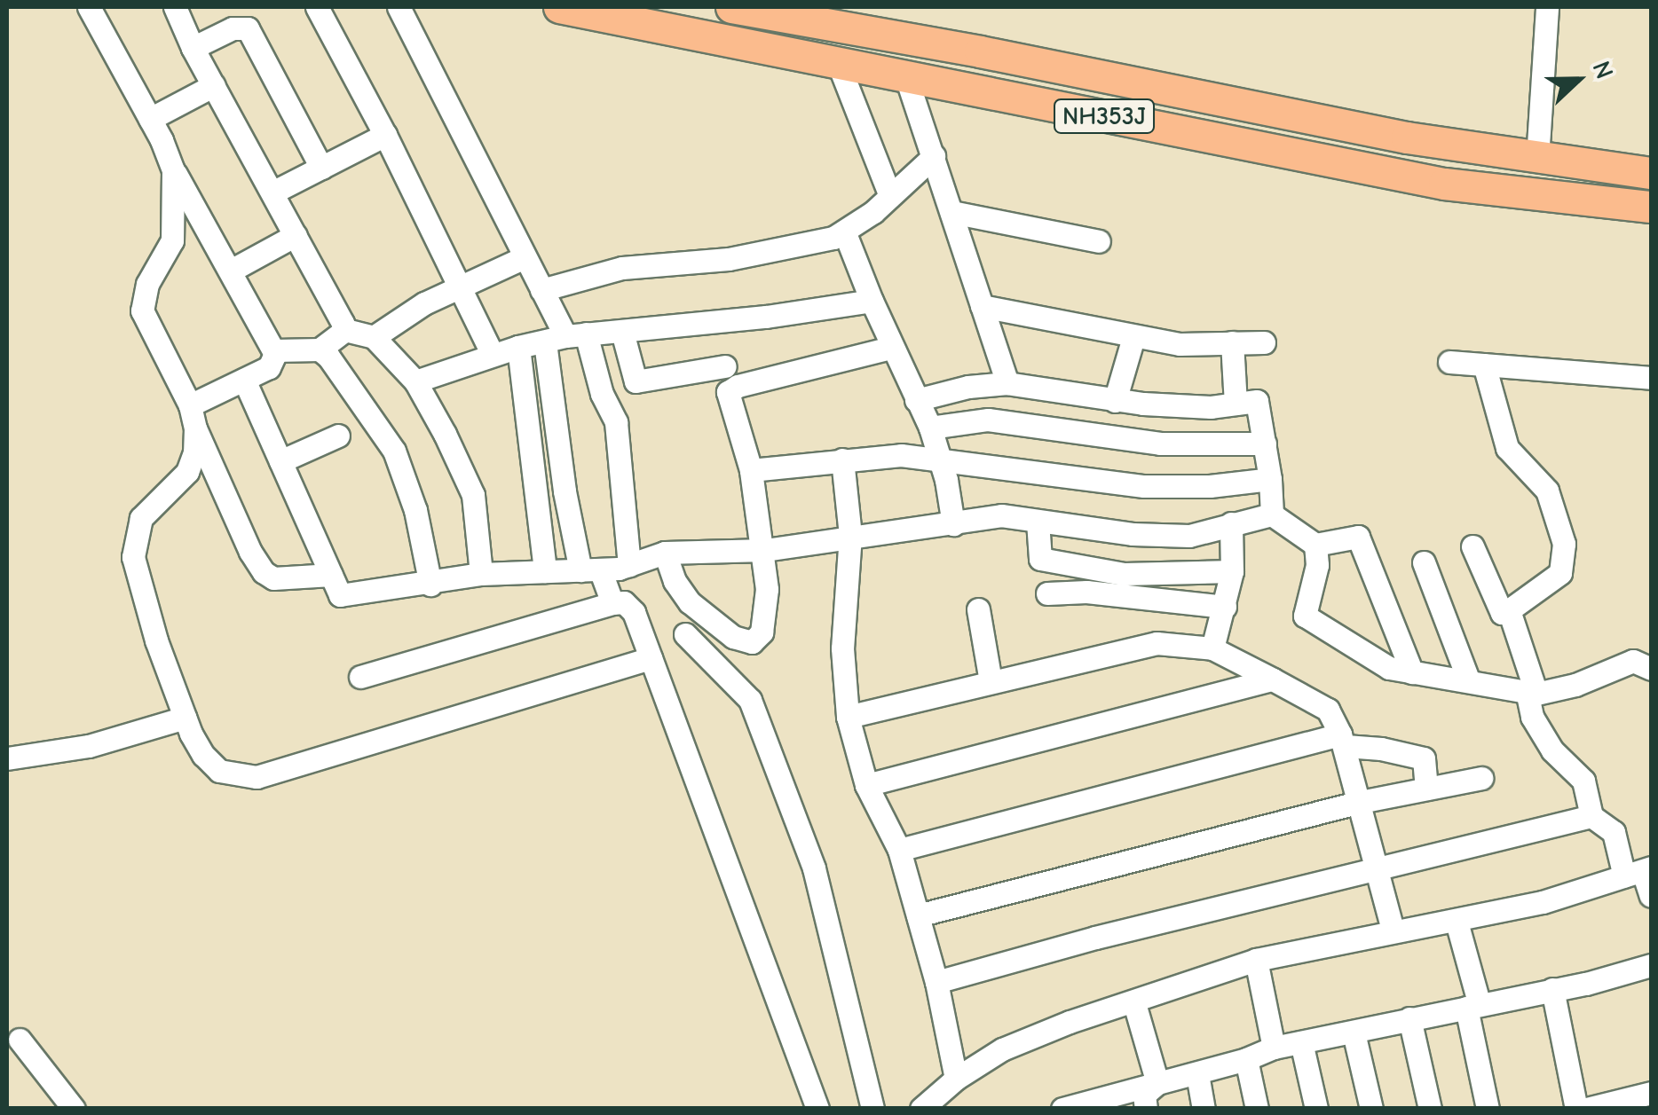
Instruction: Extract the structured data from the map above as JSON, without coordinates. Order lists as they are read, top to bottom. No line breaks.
{"streets":{"highway":["NH353J"]},"north":"right"}
